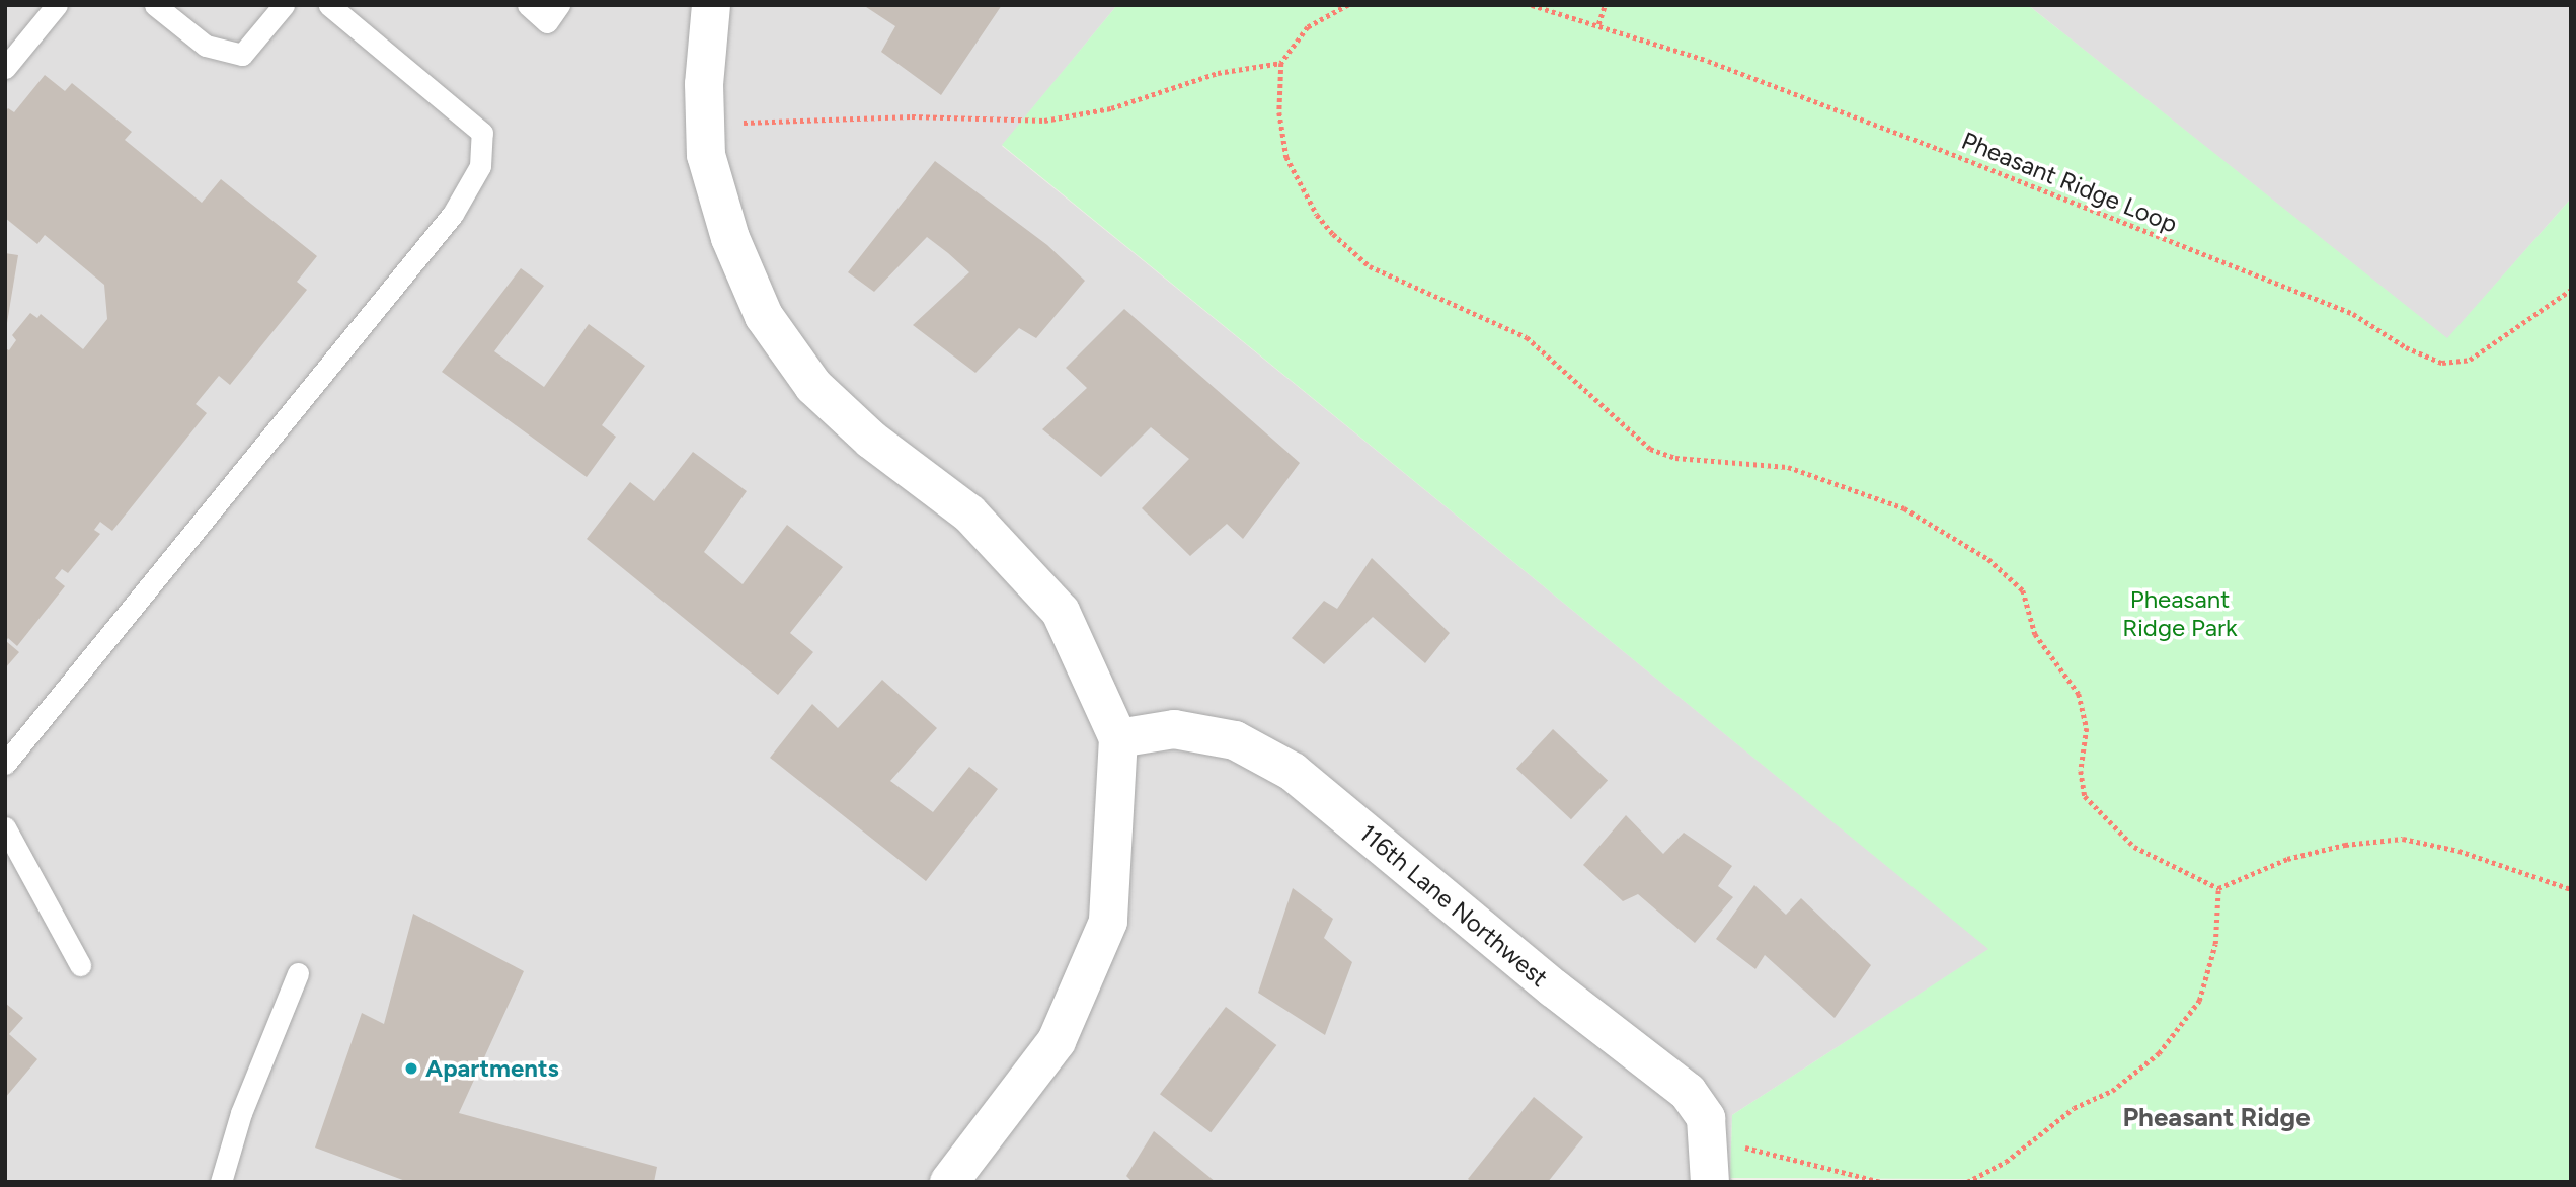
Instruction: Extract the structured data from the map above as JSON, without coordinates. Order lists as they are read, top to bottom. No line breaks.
{"streets":{"street":["116th Lane Northwest"],"path":["Pheasant Ridge Loop"]},"districts":["Pheasant Ridge"],"parks":["Pheasant Ridge Park"],"places":["Apartments"]}
